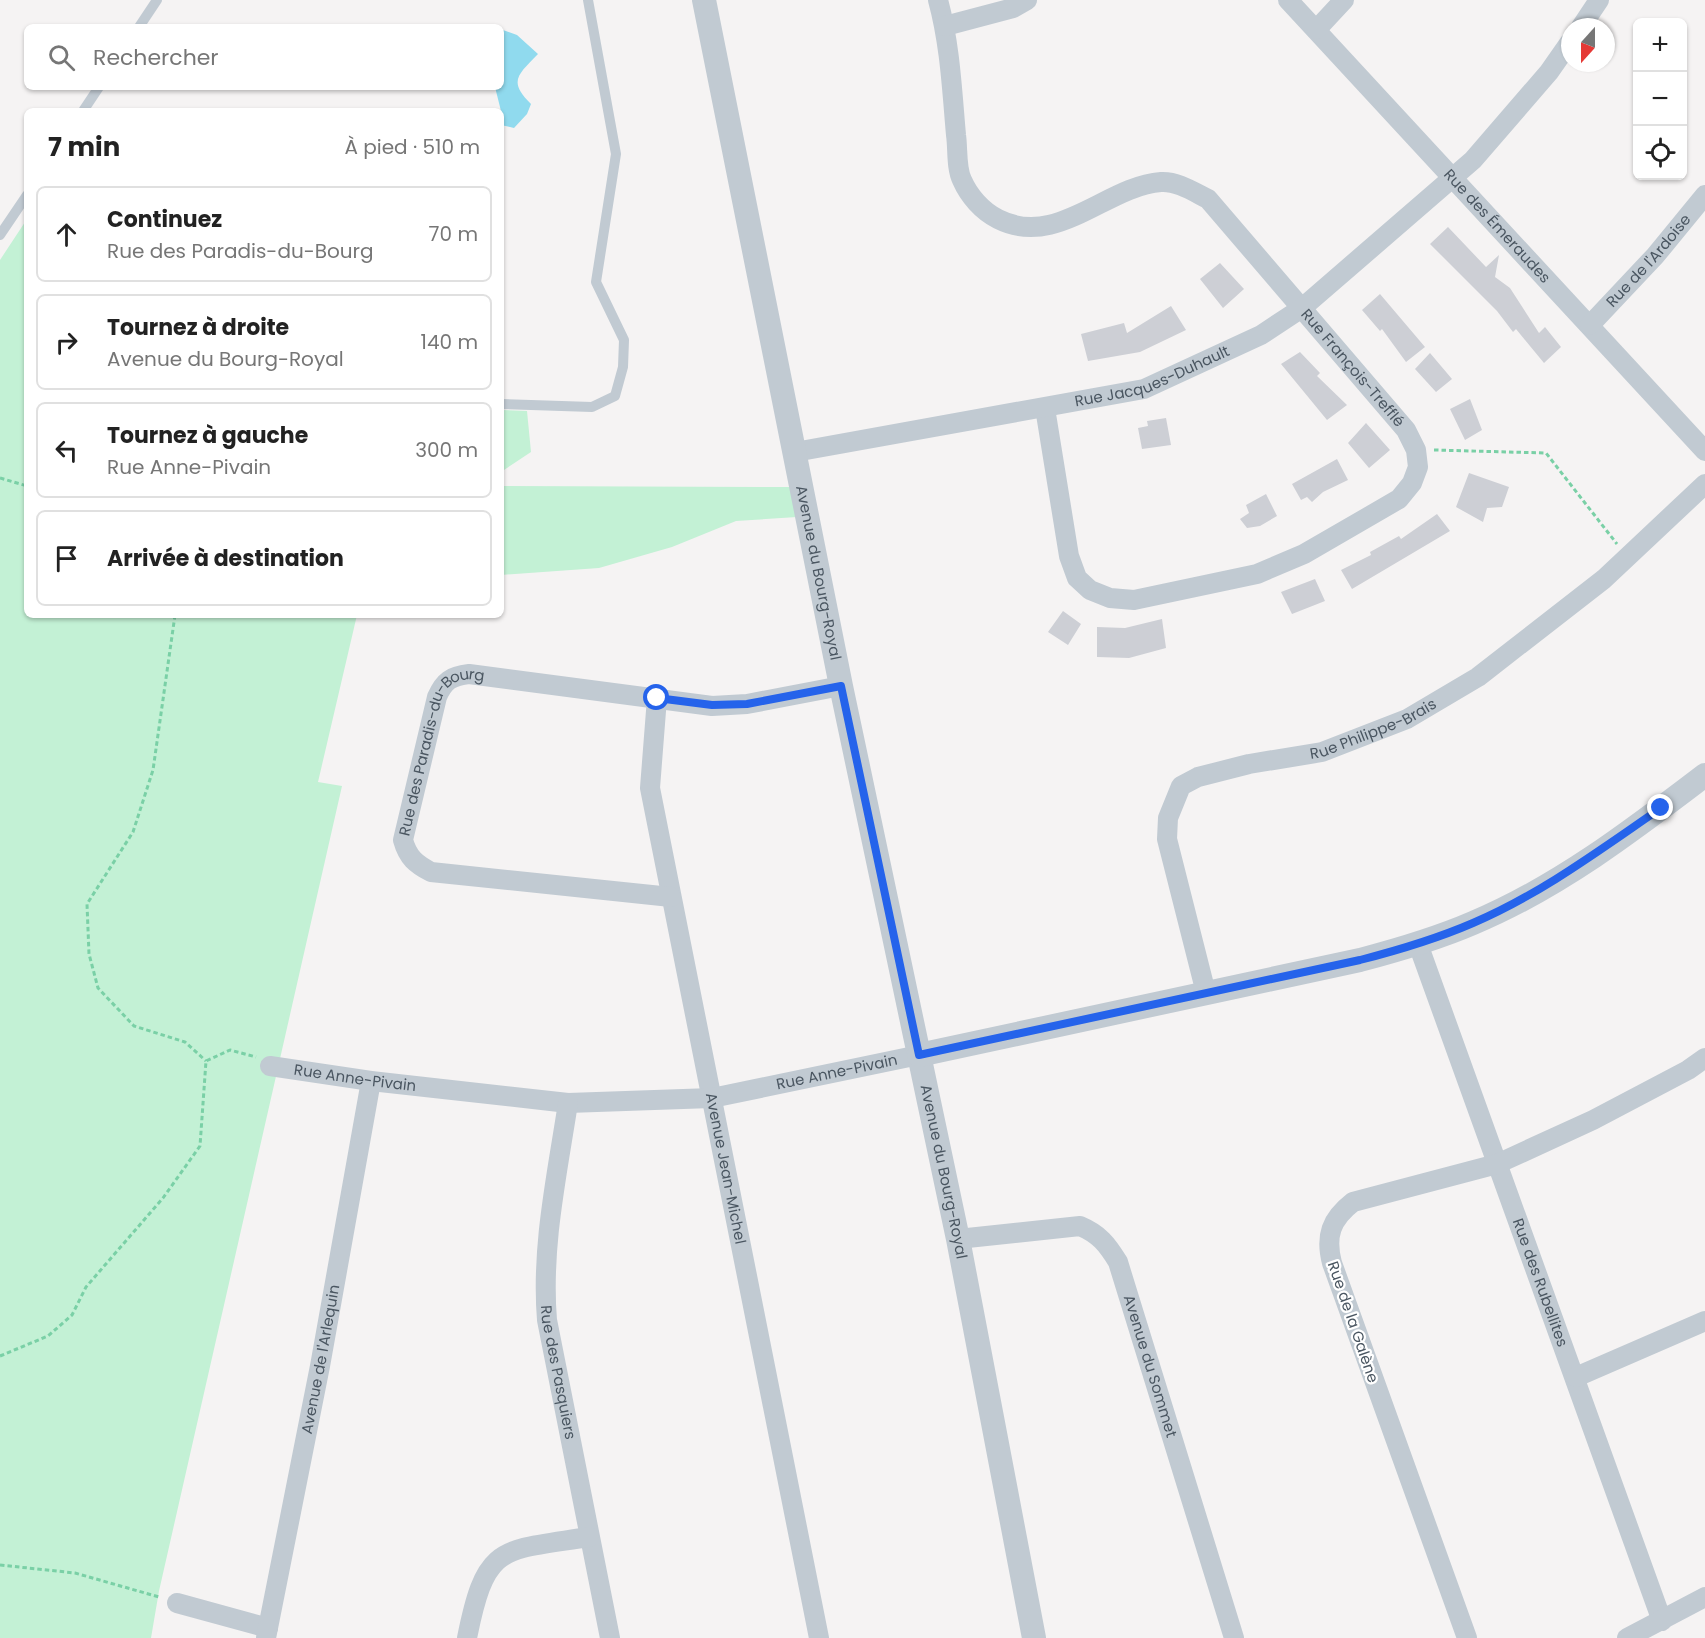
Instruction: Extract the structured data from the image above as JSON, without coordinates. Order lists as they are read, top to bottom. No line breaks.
{"streets":{"street":["Rue des Émeraudes","Rue de l'Ardoise","Rue François-Trefflé","Rue Jacques-Duhault","Avenue du Bourg-Royal","Rue Philippe-Brais","Rue des Paradis-du-Bourg","Rue Anne-Pivain","Avenue Jean-Michel","Rue des Rubellites","Rue de la Galène","Avenue de l'Arlequin","Avenue du Sommet","Rue des Pasquiers"]},"crossings":[["Rue des Émeraudes","Rue de l'Ardoise"],["Rue des Émeraudes","Rue Jacques-Duhault"],["Rue François-Trefflé","Rue Jacques-Duhault"],["Rue Jacques-Duhault","Avenue du Bourg-Royal"],["Avenue du Bourg-Royal","Rue des Paradis-du-Bourg"],["Avenue du Bourg-Royal","Rue Anne-Pivain"],["Avenue du Bourg-Royal","Avenue du Sommet"],["Rue Philippe-Brais","Rue Anne-Pivain"],["Rue des Paradis-du-Bourg","Avenue Jean-Michel"],["Rue Anne-Pivain","Avenue Jean-Michel"],["Rue Anne-Pivain","Rue des Rubellites"],["Rue Anne-Pivain","Avenue de l'Arlequin"],["Rue Anne-Pivain","Rue des Pasquiers"],["Rue des Rubellites","Rue de la Galène"]],"north":"bottom","page":{"map_buttons":["+","−"],"search":"Rechercher","heading":["7 min","À pied · 510 m"],"list":[["Continuez","Rue des Paradis-du-Bourg","70 m"],["Tournez à droite","Avenue du Bourg-Royal","140 m"],["Tournez à gauche","Rue Anne-Pivain","300 m"],"Arrivée à destination"]}}
